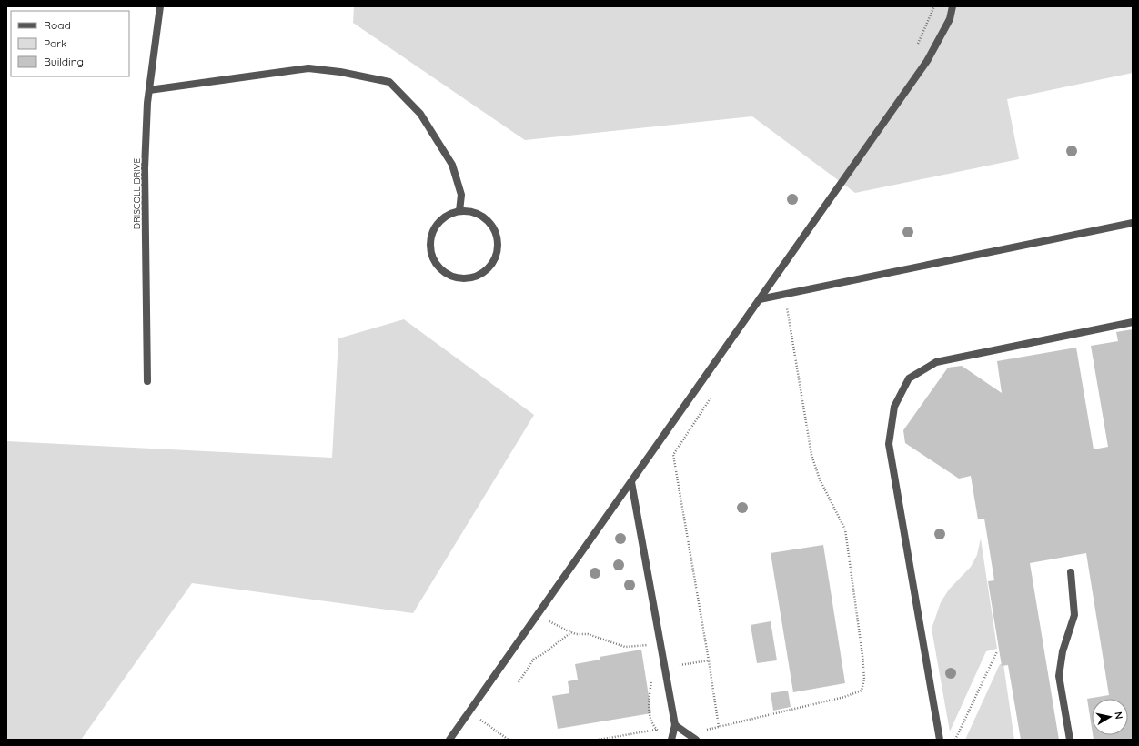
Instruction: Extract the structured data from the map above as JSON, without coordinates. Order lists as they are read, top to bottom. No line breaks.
{"streets":{"street":["DRISCOLL DRIVE"]},"legend":["Road","Park","Building"],"north":"right"}
